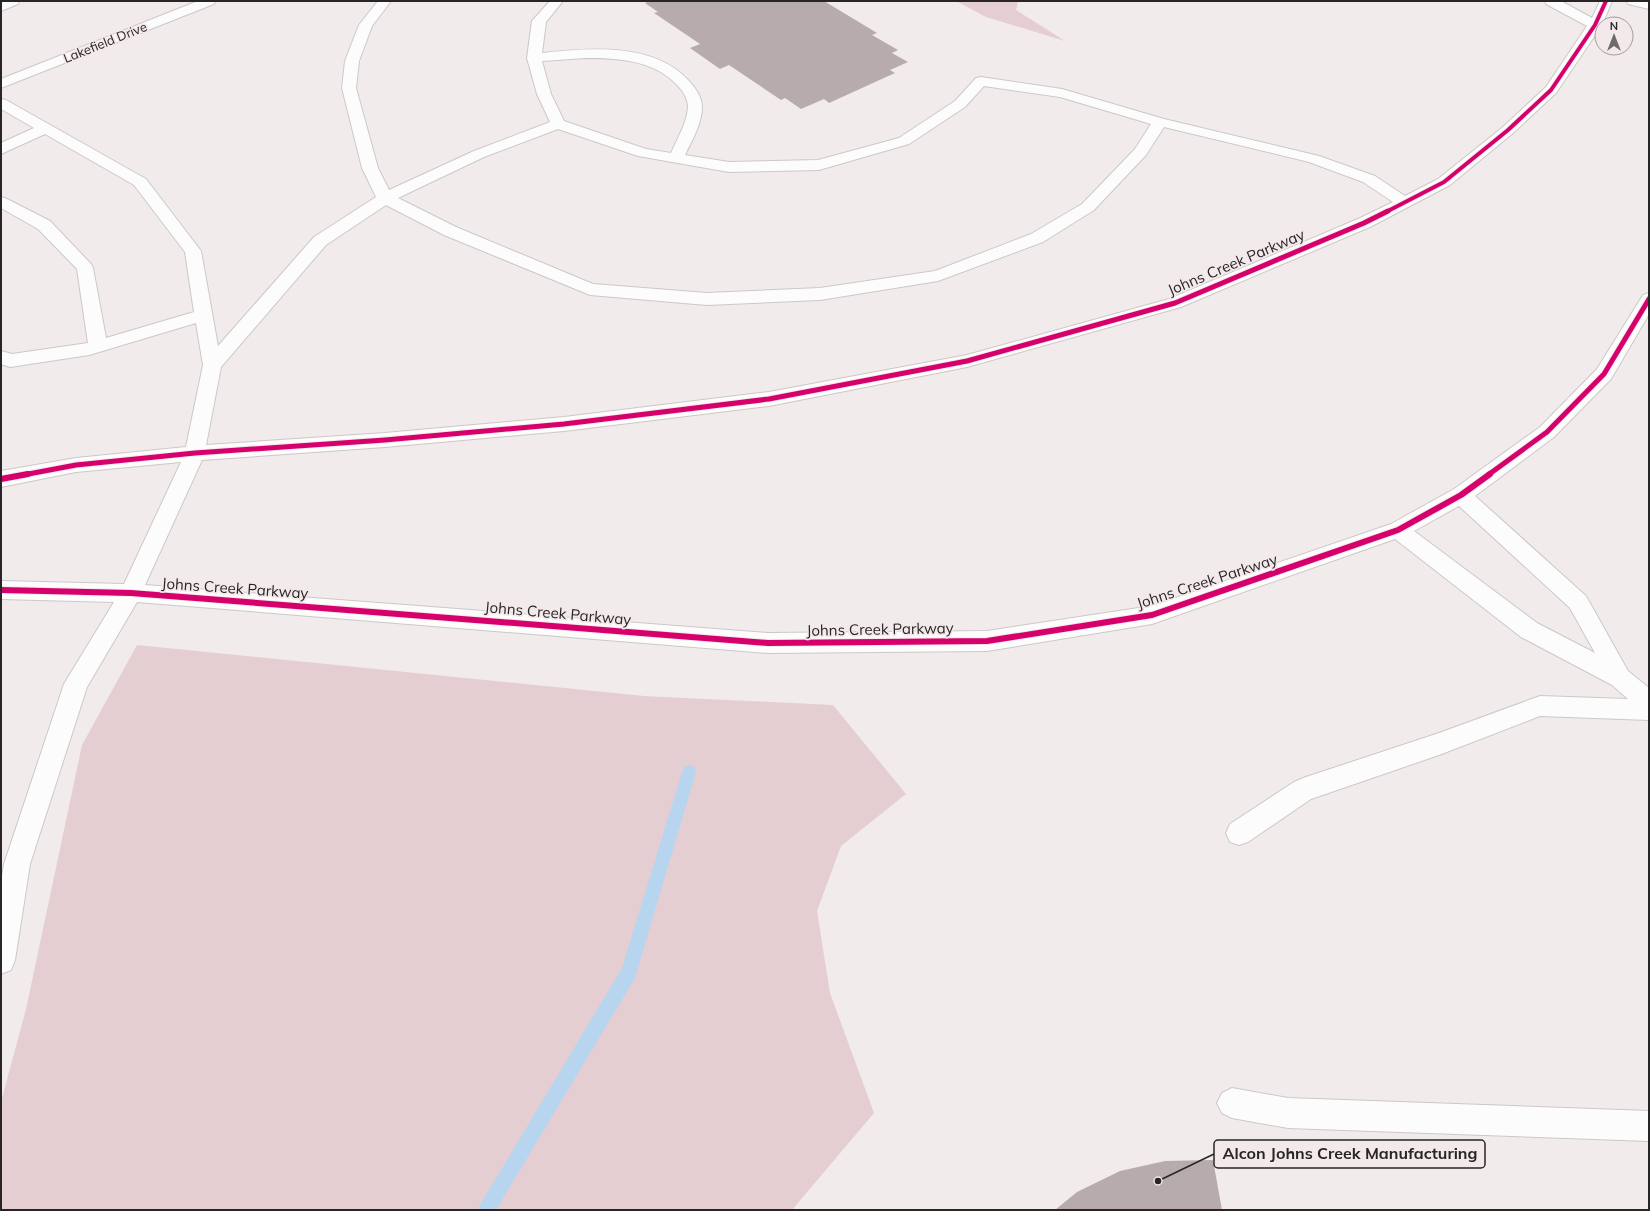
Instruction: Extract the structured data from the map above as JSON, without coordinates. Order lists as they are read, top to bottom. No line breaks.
{"streets":{"street":["Lakefield Drive","Johns Creek Parkway"]},"places":["Alcon Johns Creek Manufacturing"],"north":"top"}
